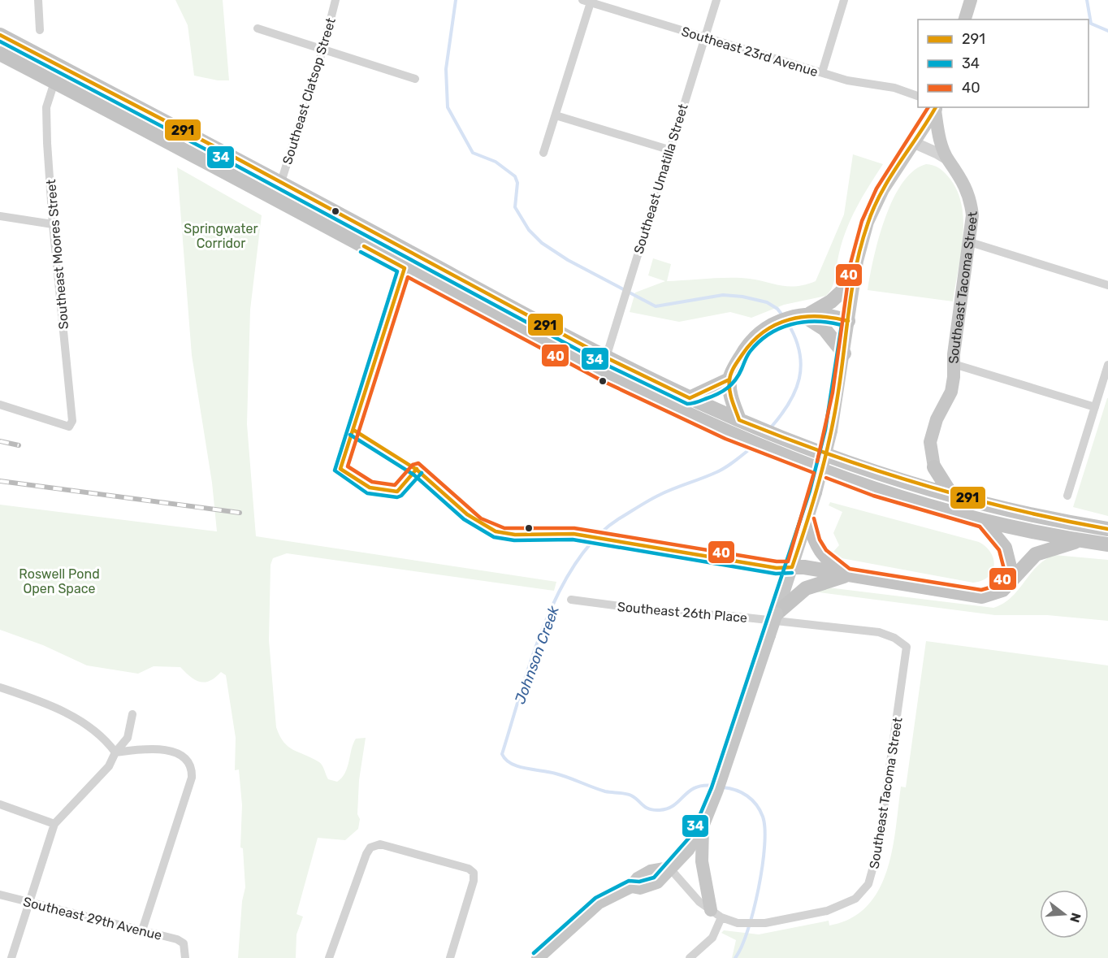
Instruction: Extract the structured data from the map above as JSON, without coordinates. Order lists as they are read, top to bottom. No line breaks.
{"streets":{"main road":["Southeast Tacoma Street"],"street":["Southeast 23rd Avenue","Southeast Clatsop Street","Southeast Umatilla Street","Southeast Moores Street","Southeast 26th Place","Southeast 29th Avenue"]},"crossings":[["Southeast 23rd Avenue","Southeast Umatilla Street"],["Southeast Tacoma Street","Southeast 26th Place"]],"water":["Johnson Creek"],"parks":["Springwater Corridor","Roswell Pond Open Space"],"lines":["transit line 291","transit line 34","transit line 40"],"legend":["291","34","40"],"north":"right"}
